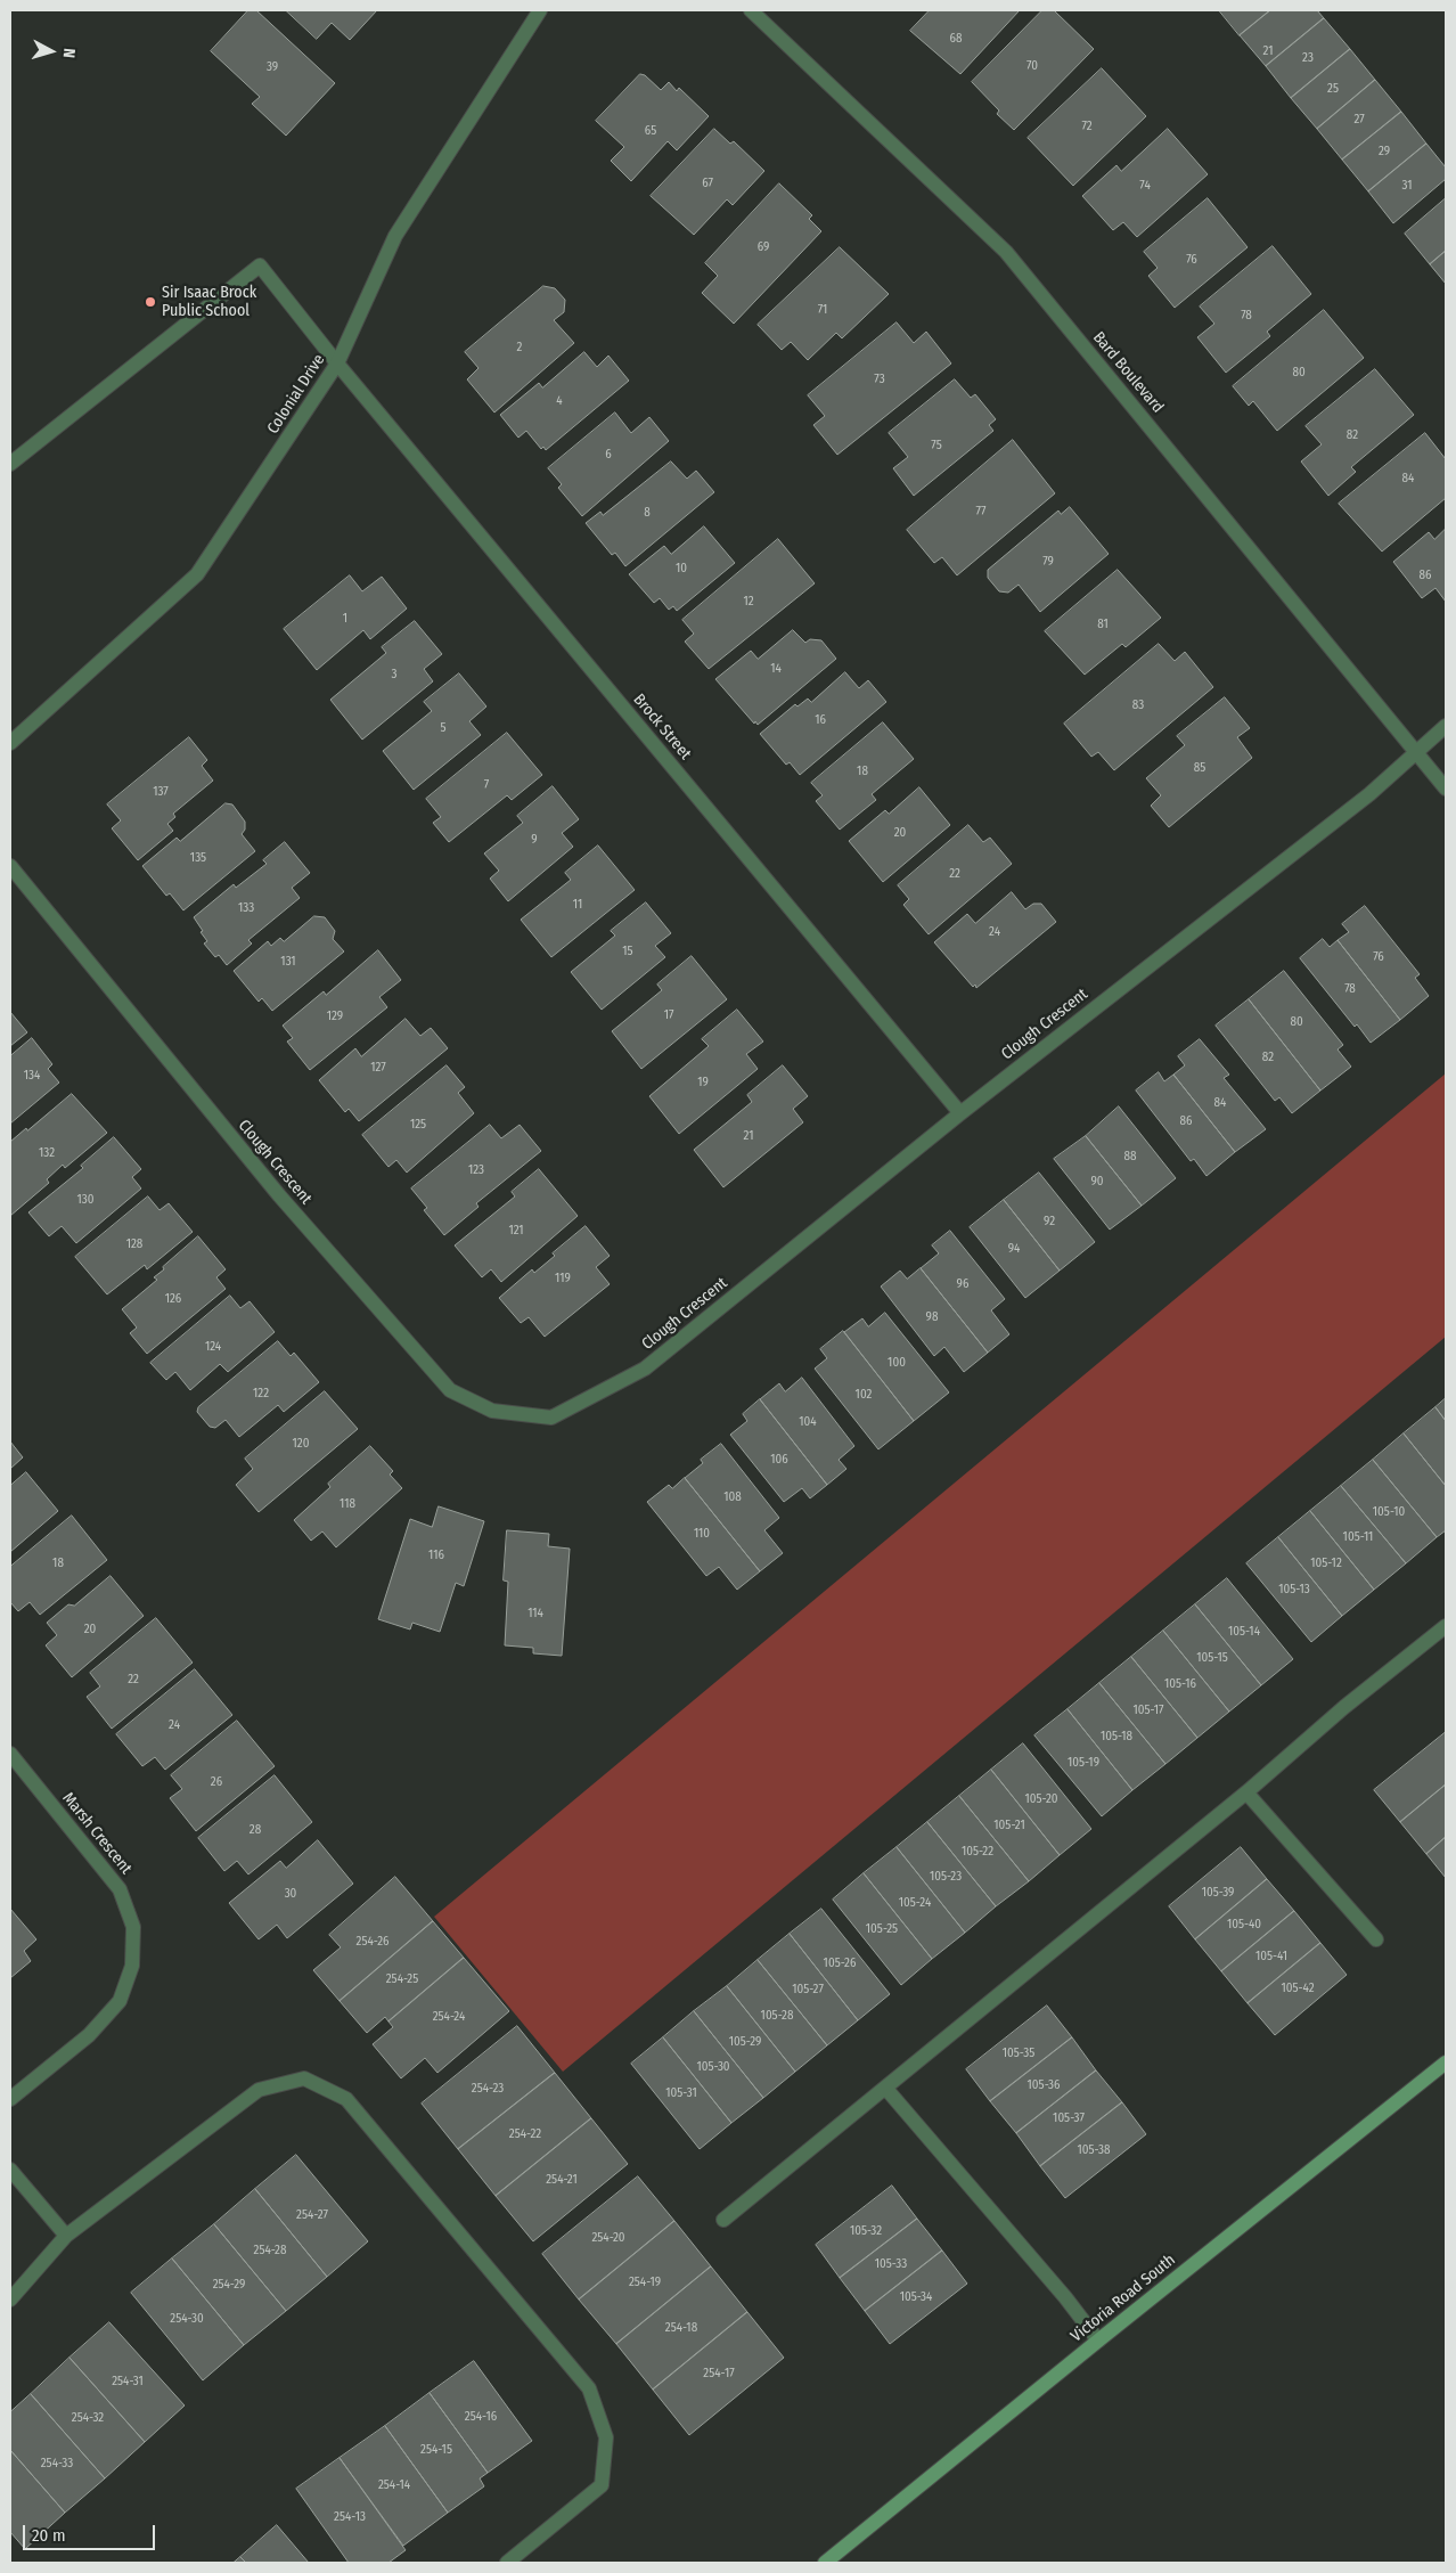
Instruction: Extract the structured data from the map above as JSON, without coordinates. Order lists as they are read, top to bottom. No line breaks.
{"streets":{"main road":["Victoria Road South"],"street":["Bard Boulevard","Colonial Drive","Brock Street","Clough Crescent","Marsh Crescent"]},"crossings":[["Bard Boulevard","Clough Crescent"],["Colonial Drive","Brock Street"],["Brock Street","Clough Crescent"]],"places":["Sir Isaac Brock Public School"],"house_numbers":["68","21","23","70","39","25","27","72","65","29","67","74","31","69","76","71","78","2","80","73","4","82","75","6","84","77","8","79","10","86","12","1","81","14","3","83","16","5","85","18","7","137","20","9","135","22","11","133","24","15","76","131","78","17","129","80","82","127","134","19","84","86","125","21","132","88","123","90","130","92","121","128","94","119","96","126","98","124","100","122","102","104","120","106","108","118","105-10","110","105-11","116","18","105-12","105-13","114","20","105-14","105-15","22","105-16","105-17","24","105-18","105-19","26","105-20","105-21","28","105-22","105-23","105-39","30","105-24","105-40","105-25","254-26","105-41","105-26","254-25","105-42","105-27","105-28","254-24","105-29","105-35","105-30","105-36","254-23","105-31","105-37","254-22","105-38","254-21","254-27","105-32","254-20","254-28","105-33","254-19","254-29","105-34","254-30","254-18","254-17","254-31","254-16","254-32","254-15","254-33","254-14","254-13"],"scale_bar":"20 m","north":"right"}
